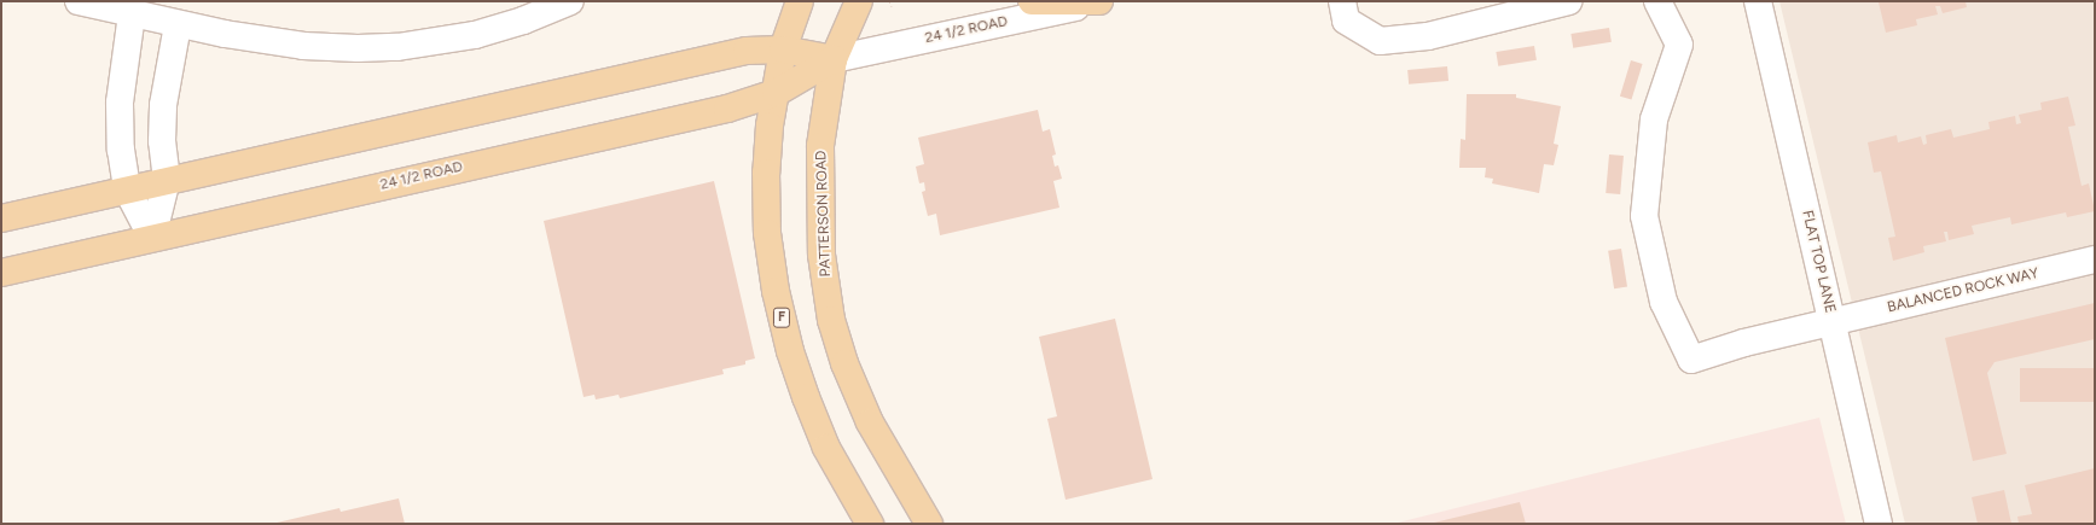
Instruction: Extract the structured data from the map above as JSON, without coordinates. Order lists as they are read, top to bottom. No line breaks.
{"streets":{"main road":["24 1/2 ROAD","PATTERSON ROAD","F"],"street":["FLAT TOP LANE","BALANCED ROCK WAY"]},"crossings":[["24 1/2 ROAD","PATTERSON ROAD"],["24 1/2 ROAD","F"],["FLAT TOP LANE","BALANCED ROCK WAY"]]}
